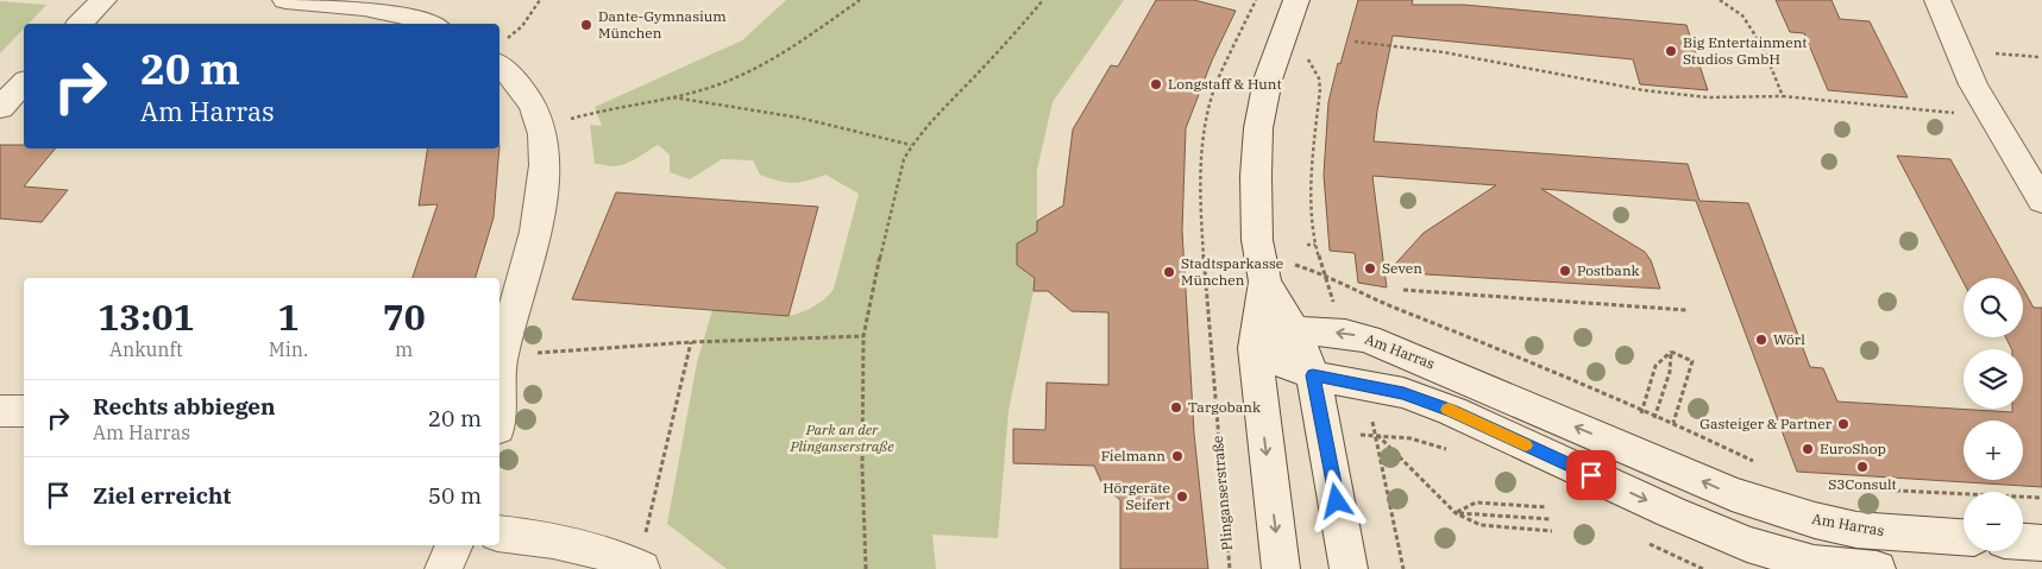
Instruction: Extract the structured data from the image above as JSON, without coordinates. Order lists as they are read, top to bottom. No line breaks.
{"streets":{"main road":["Am Harras"],"path":["Plinganserstraße"]},"parks":["Park an der Plinganserstraße"],"places":["Dante-Gymnasium München","Big Entertainment Studios GmbH","Longstaff & Hunt","Seven","Postbank","Stadtsparkasse München","Wörl","Targobank","Gasteiger & Partner","EuroShop","Fielmann","S3Consult","Hörgeräte Seifert"],"page":{"turn":["20 m","Am Harras"],"map_buttons":["+","−"],"eta":["13:01","Ankunft","1","Min.","70","m"],"list":[{"name":"Rechts abbiegen","note":"Am Harras","value":"20 m"},{"name":"Ziel erreicht","value":"50 m"}]}}
